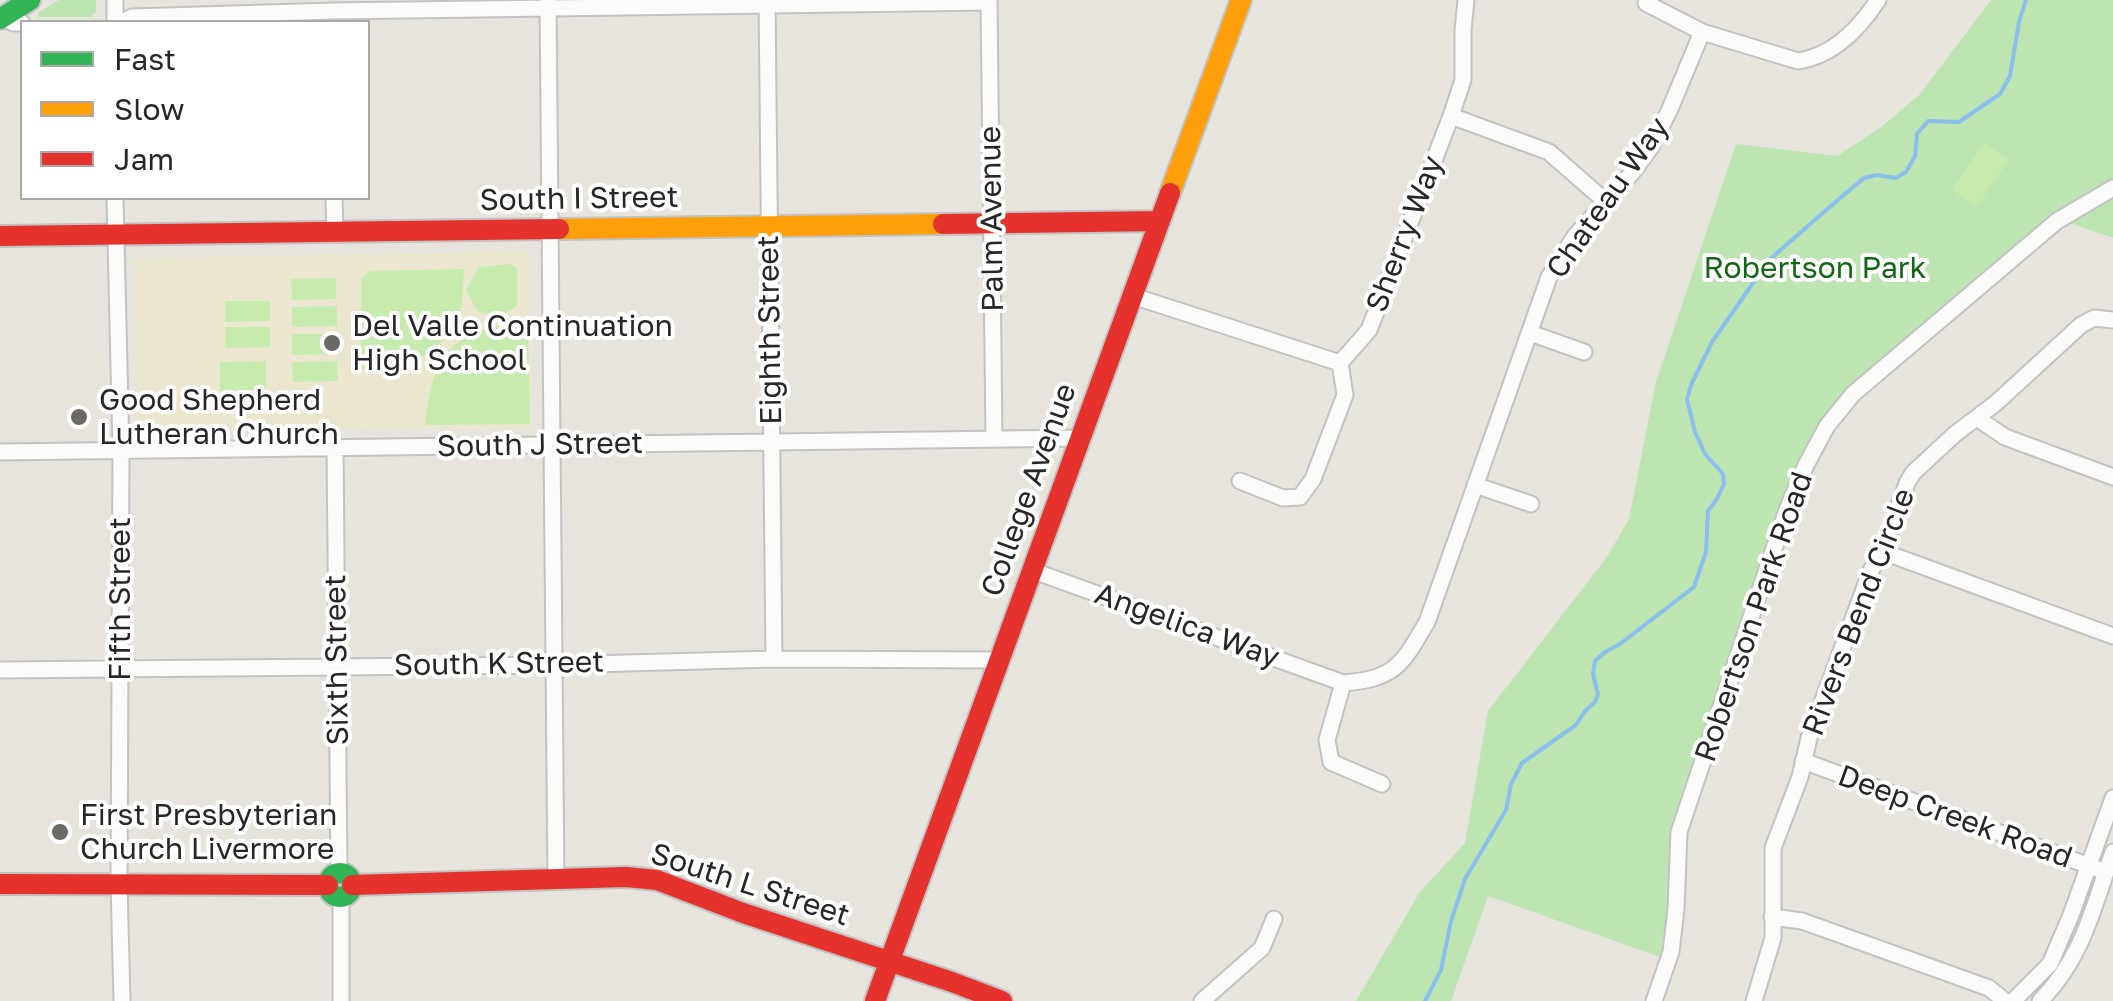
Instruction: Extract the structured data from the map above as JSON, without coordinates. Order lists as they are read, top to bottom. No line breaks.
{"streets":{"street":["Chateau Way","South I Street","Palm Avenue","Sherry Way","Eighth Street","South J Street","College Avenue","Fifth Street","Rivers Bend Circle","Robertson Park Road","Angelica Way","Sixth Street","South K Street","Deep Creek Road","South L Street"]},"crossings":[["Chateau Way","Angelica Way"],["South I Street","Palm Avenue"],["South I Street","Eighth Street"],["South I Street","College Avenue"],["South I Street","Fifth Street"],["Palm Avenue","South J Street"],["Eighth Street","South J Street"],["Eighth Street","South K Street"],["South J Street","College Avenue"],["South J Street","Fifth Street"],["South J Street","Sixth Street"],["College Avenue","Angelica Way"],["College Avenue","South K Street"],["College Avenue","South L Street"],["Fifth Street","South K Street"],["Fifth Street","South L Street"],["Rivers Bend Circle","Deep Creek Road"],["Sixth Street","South K Street"],["Sixth Street","South L Street"]],"parks":["Robertson Park"],"places":["Del Valle Continuation High School","Good Shepherd Lutheran Church","First Presbyterian Church Livermore"],"legend":["Fast","Slow","Jam"]}
